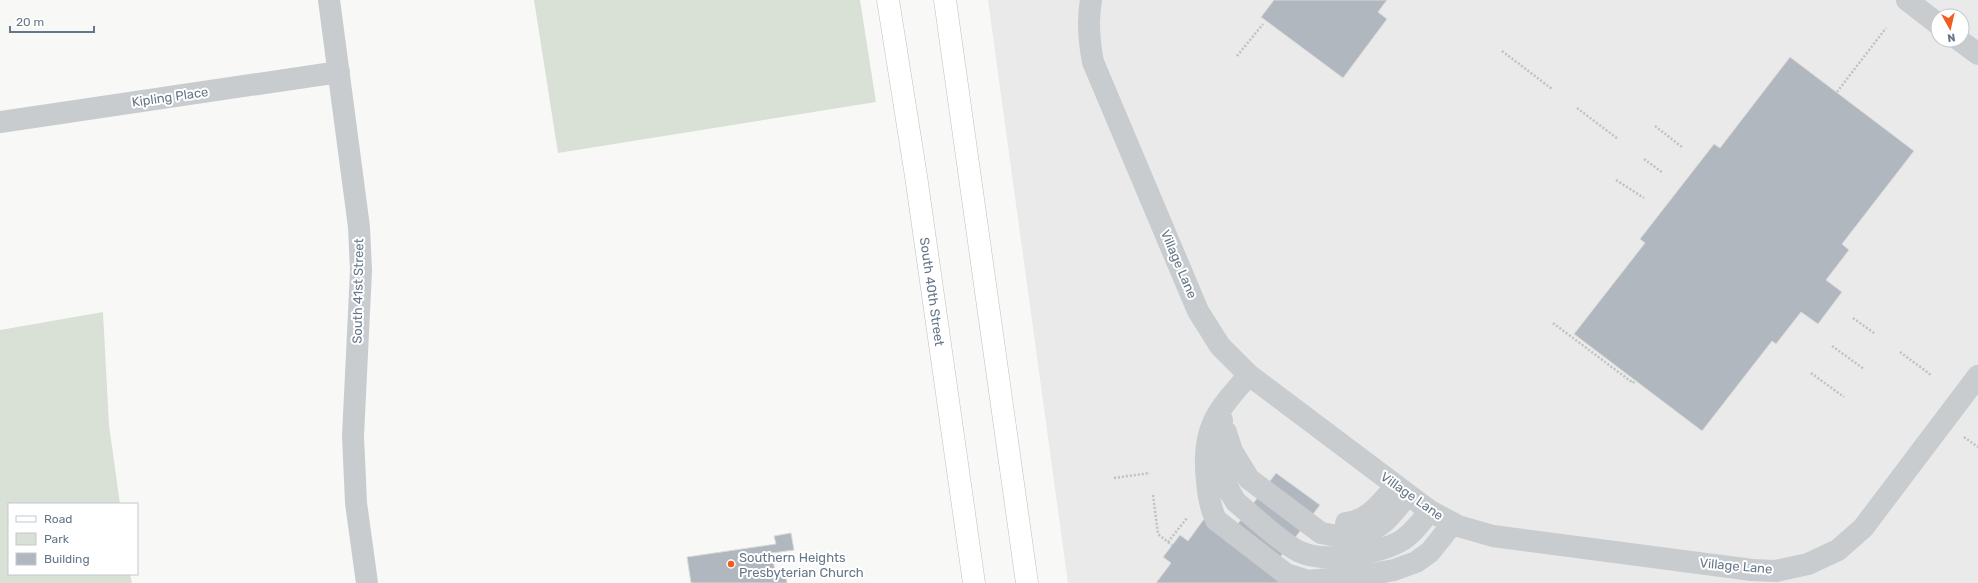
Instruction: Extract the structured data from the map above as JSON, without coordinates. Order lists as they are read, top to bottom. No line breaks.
{"streets":{"main road":["South 40th Street"],"street":["Kipling Place","Village Lane","South 41st Street"]},"crossings":[["Kipling Place","South 41st Street"]],"places":["Southern Heights Presbyterian Church"],"legend":["Road","Park","Building"],"scale_bar":"20 m","north":"bottom"}
